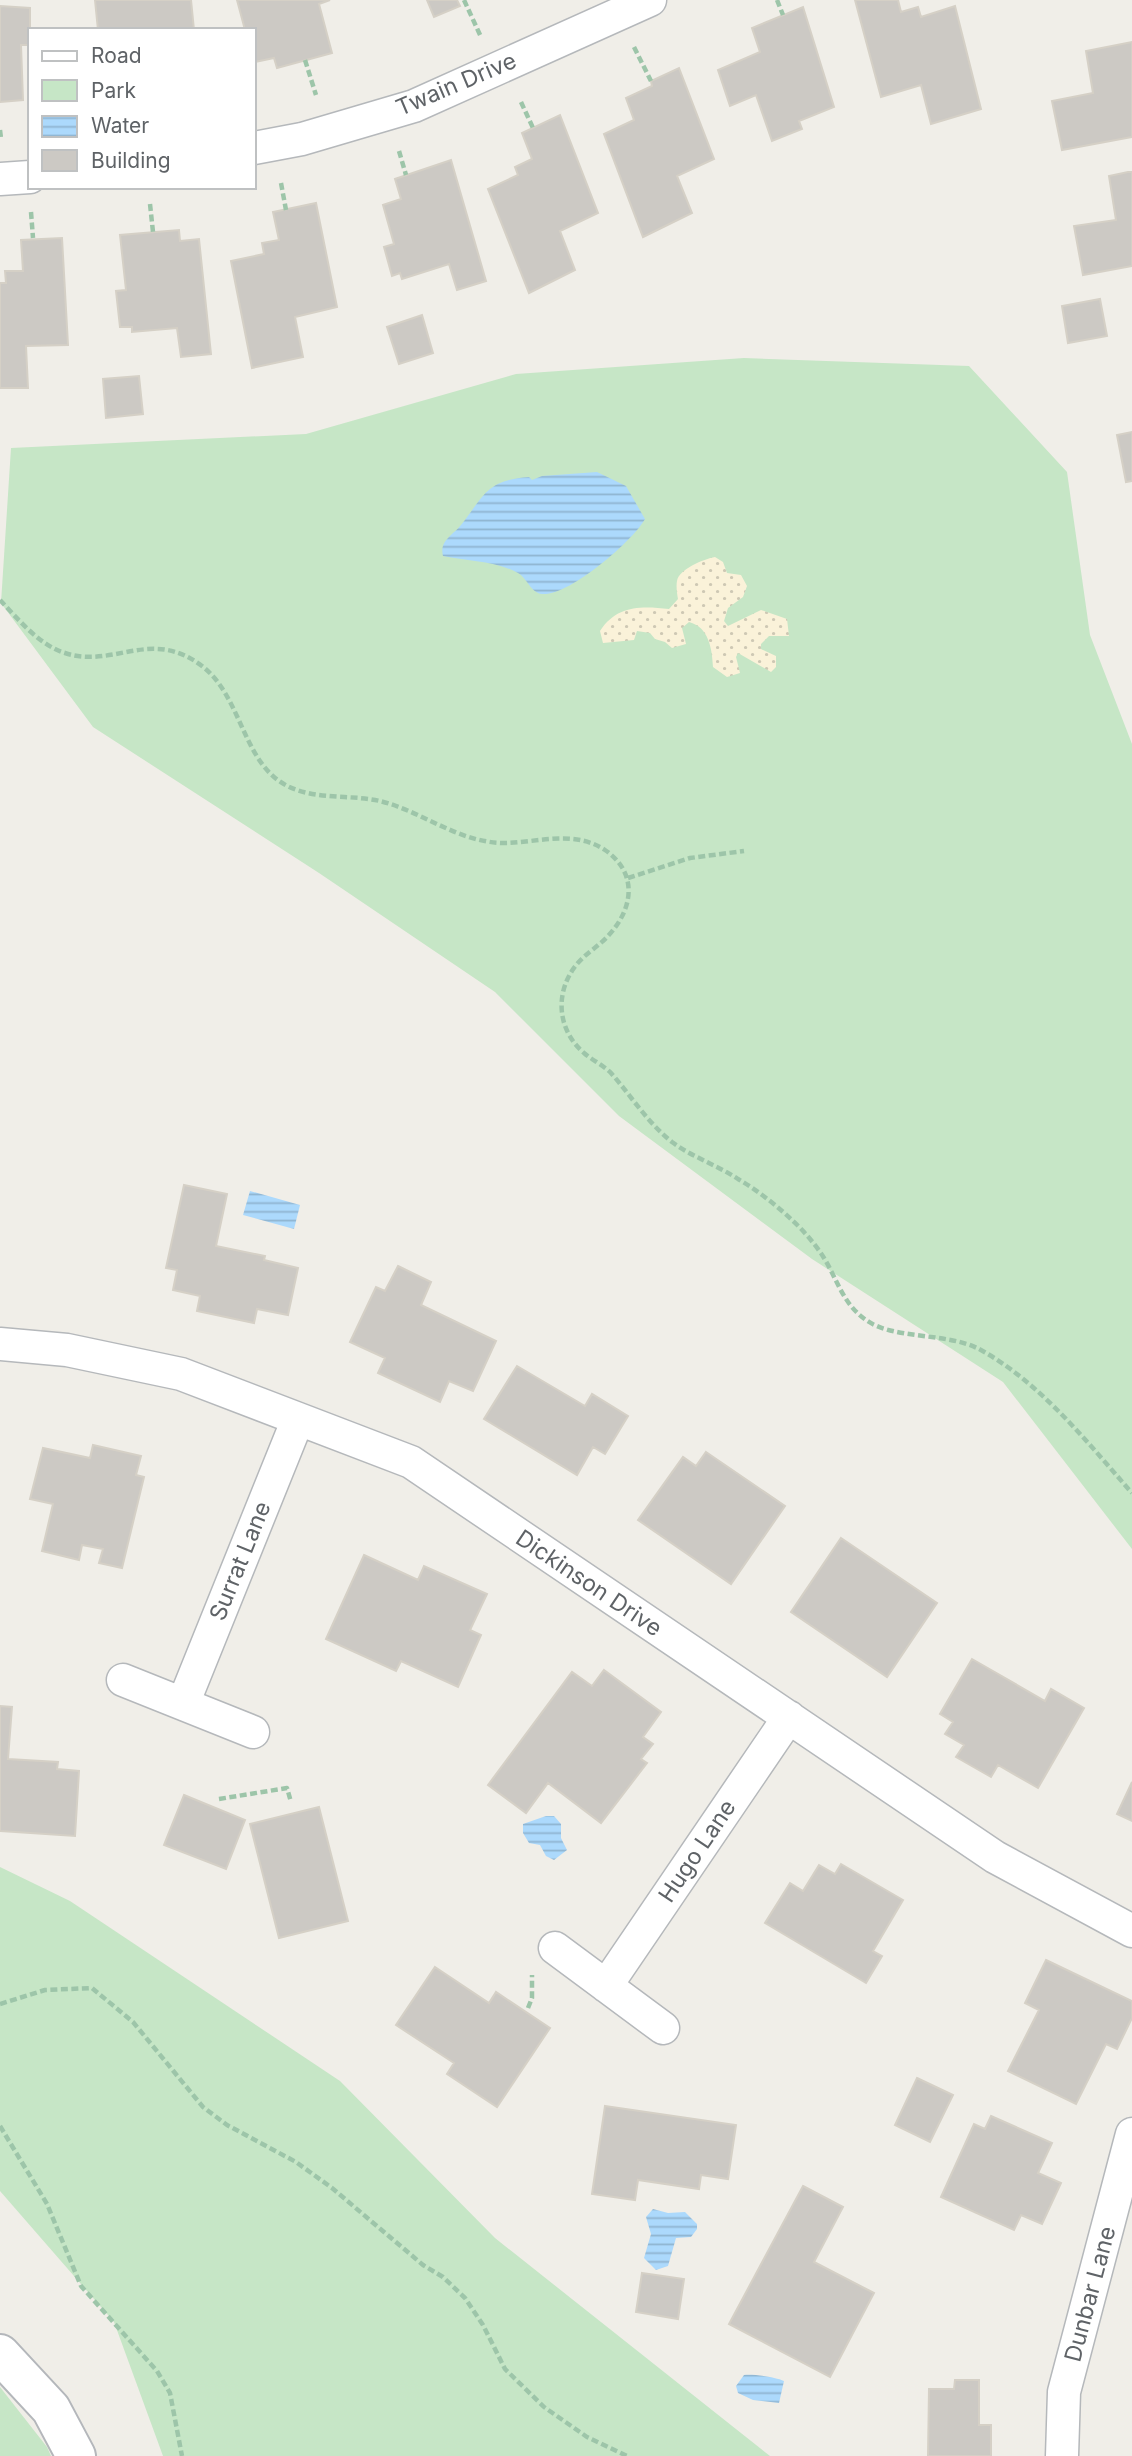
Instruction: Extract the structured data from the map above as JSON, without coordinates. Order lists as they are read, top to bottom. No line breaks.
{"streets":{"street":["Twain Drive","Surrat Lane","Dickinson Drive","Hugo Lane","Dunbar Lane"]},"crossings":[["Surrat Lane","Dickinson Drive"],["Dickinson Drive","Hugo Lane"]],"legend":["Road","Park","Water","Building"]}
